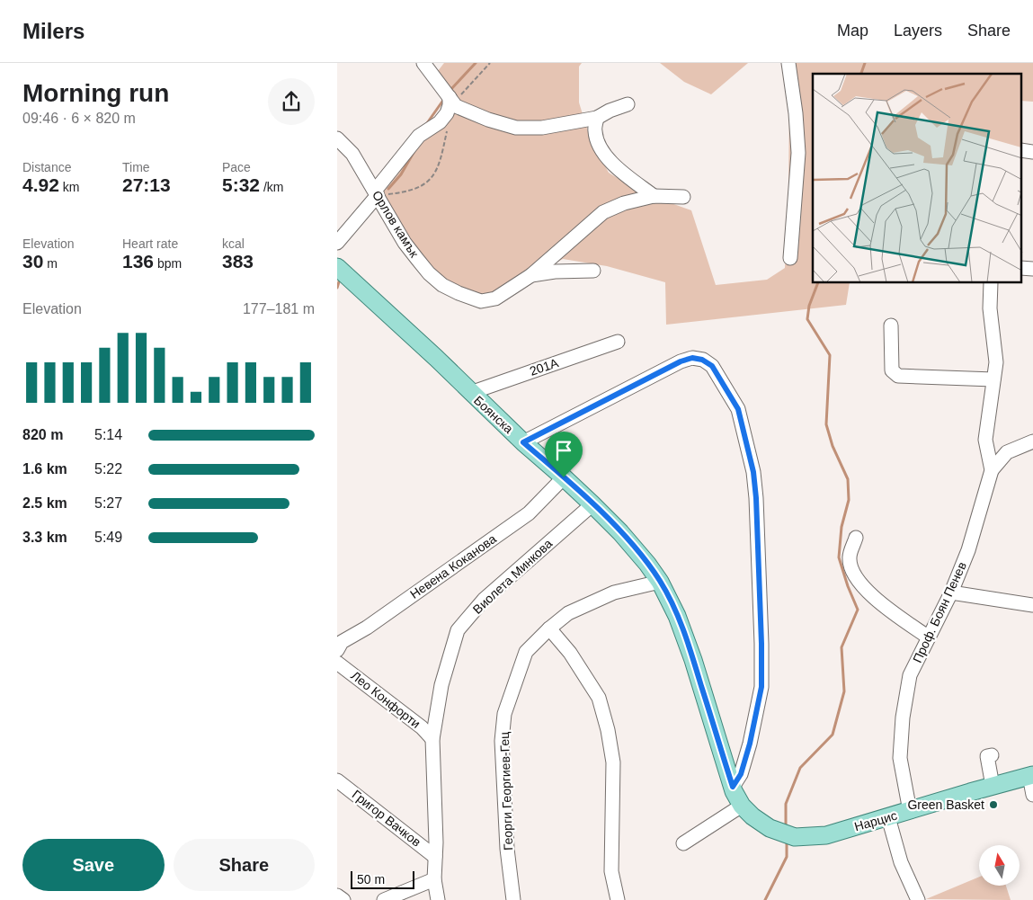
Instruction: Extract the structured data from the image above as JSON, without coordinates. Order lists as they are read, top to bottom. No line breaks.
{"streets":{"main road":["Боянска","Нарцис"],"street":["Орлов камък","201А","Невена Коканова","Виолета Минкова","Проф. Боян Пенев","Лео Конфорти","Георги Георгиев-Гец","Григор Вачков"]},"crossings":[["201А","Боянска"],["Боянска","Невена Коканова"],["Боянска","Виолета Минкова"],["Боянска","Георги Георгиев-Гец"],["Боянска","Нарцис"],["Виолета Минкова","Лео Конфорти"],["Виолета Минкова","Григор Вачков"],["Проф. Боян Пенев","Нарцис"]],"places":["Green Basket"],"scale_bar":"50 m","north":"top","page":{"header":"Milers","nav":["Map","Layers","Share"],"heading":["Morning run","09:46 · 6 × 820 m"],"stats":[["Distance","4.92 km"],["Time","27:13"],["Pace","5:32 /km"],["Elevation","30 m"],["Heart rate","136 bpm"],["kcal","383"]],"chart":["Elevation","177–181 m"],"list":[{"name":"820 m","note":"5:14"},{"name":"1.6 km","note":"5:22"},{"name":"2.5 km","note":"5:27"},{"name":"3.3 km","note":"5:49"}],"buttons":["Save","Share"],"scale":"50 m"}}
